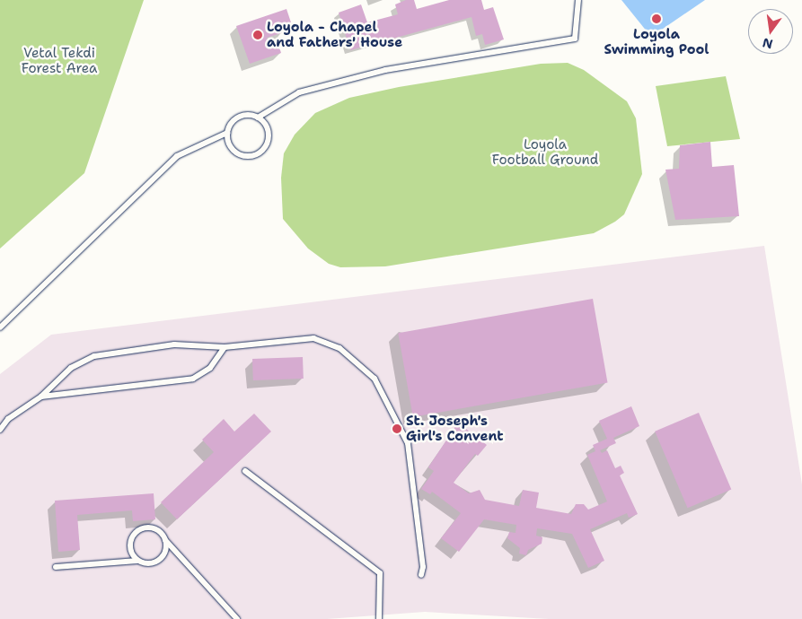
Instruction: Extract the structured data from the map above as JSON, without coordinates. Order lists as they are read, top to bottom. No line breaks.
{"parks":["Vetal Tekdi Forest Area","Loyola Football Ground"],"places":["Loyola Swimming Pool","Loyola - Chapel and Fathers' House","St. Joseph's Girl's Convent"],"north":"bottom"}
